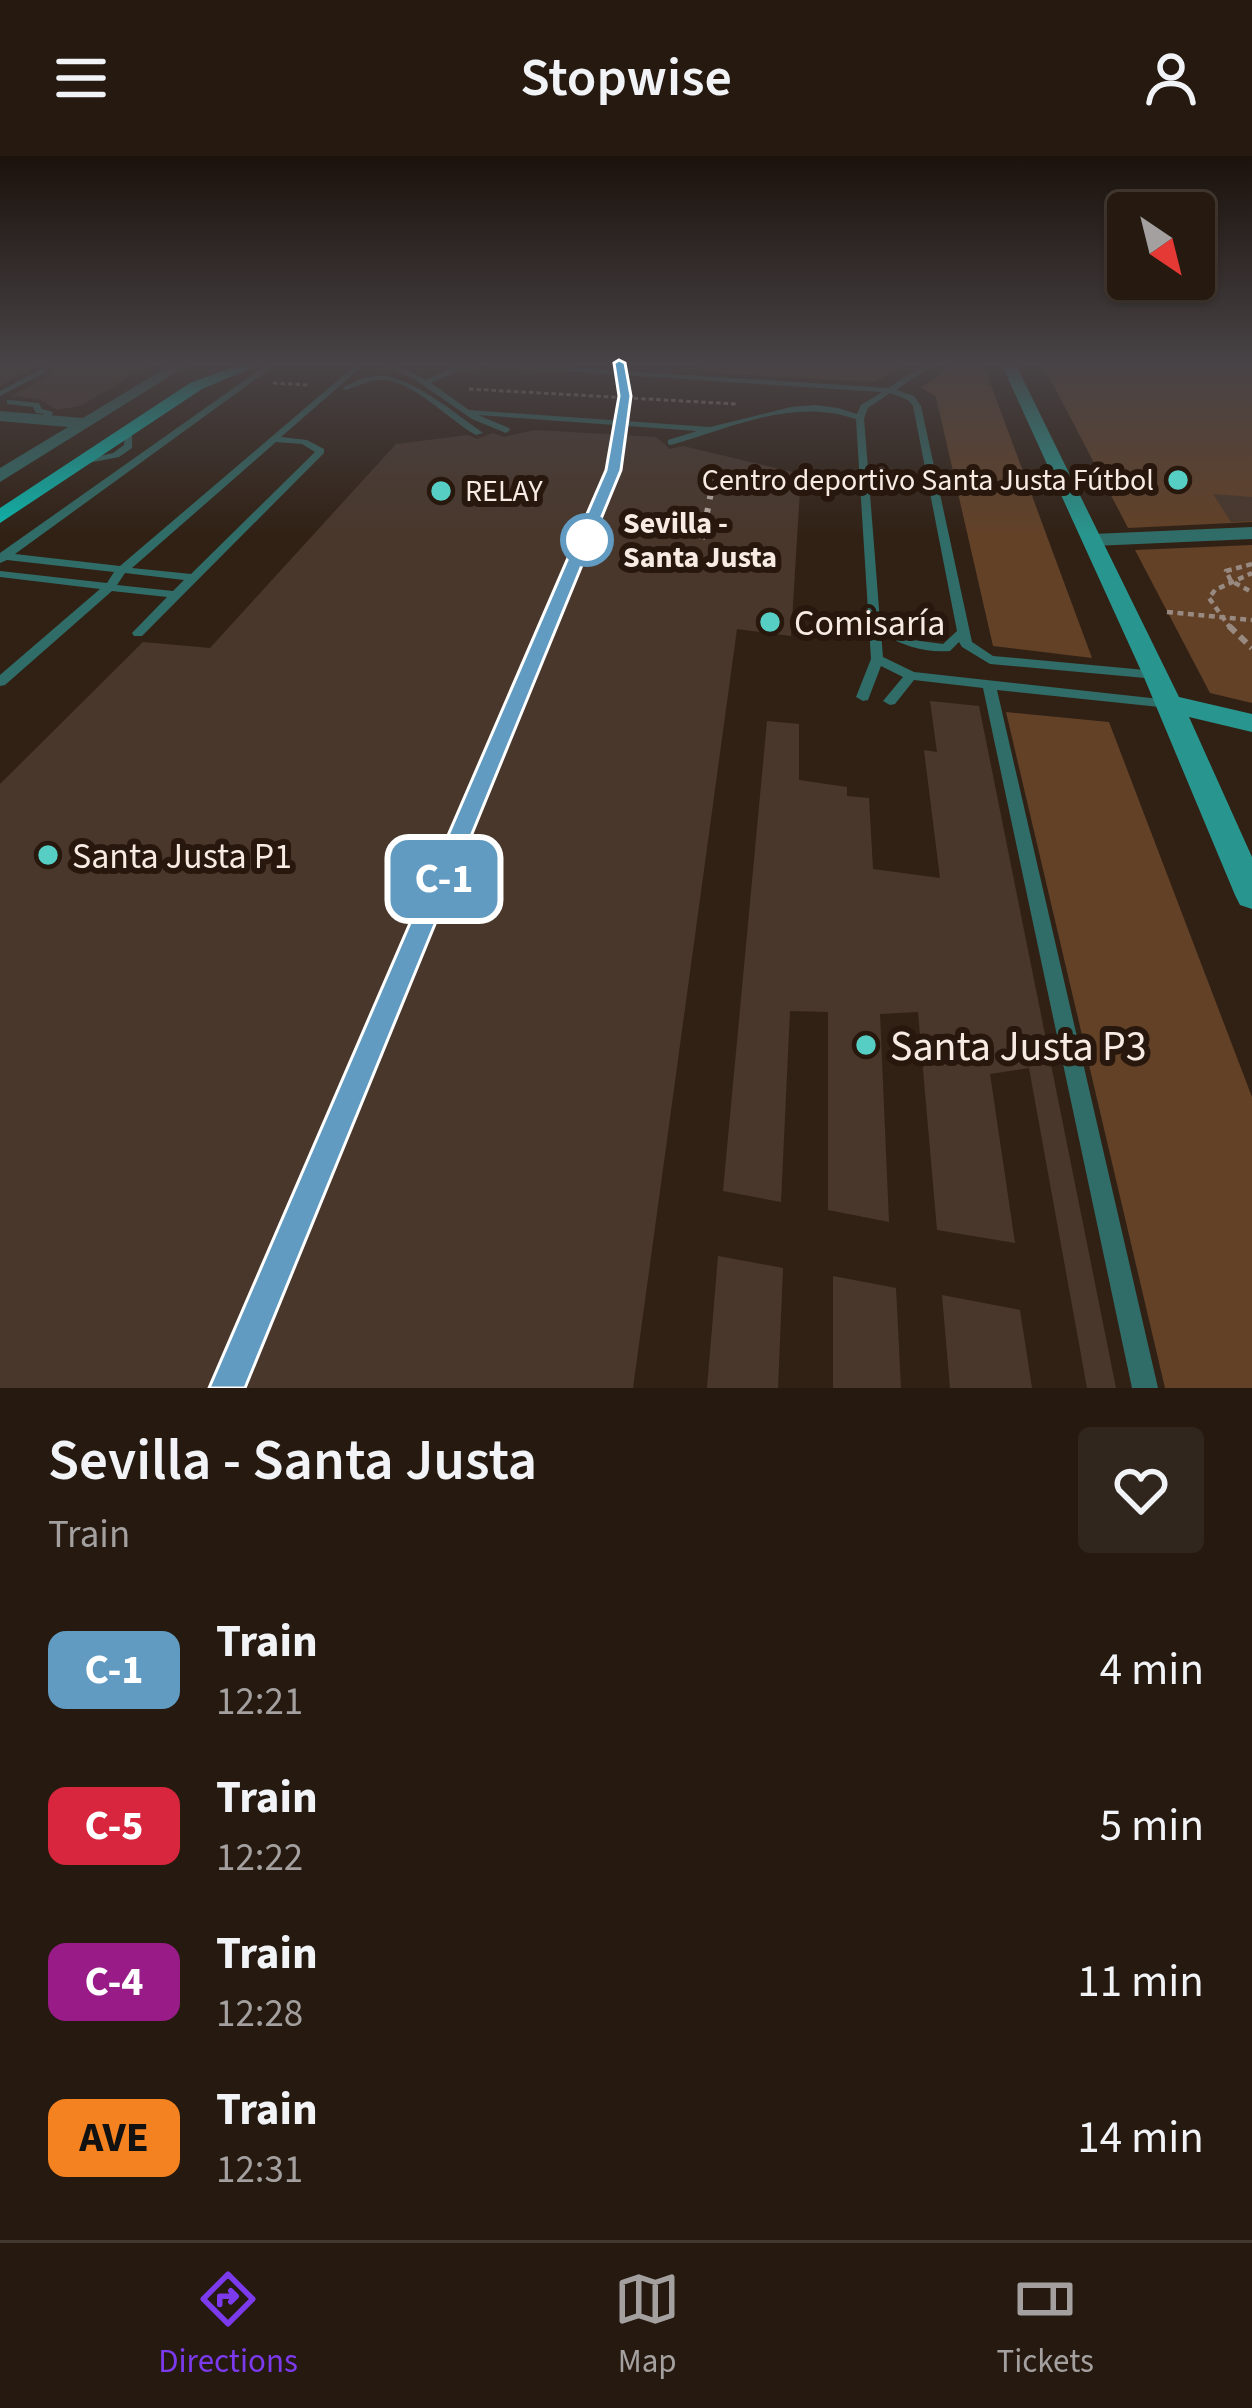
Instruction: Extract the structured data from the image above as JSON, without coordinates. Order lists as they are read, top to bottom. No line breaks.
{"places":["Centro deportivo Santa Justa Fútbol","RELAY","Sevilla - Santa Justa","Comisaría","Santa Justa P1","Santa Justa P3"],"north":"bottom right","page":{"header":"Stopwise","on_map":"C-1","heading":["Sevilla - Santa Justa","Train"],"list":[{"mark":"C-1","name":"Train","note":"12:21","value":"4 min"},{"mark":"C-5","name":"Train","note":"12:22","value":"5 min"},{"mark":"C-4","name":"Train","note":"12:28","value":"11 min"},{"mark":"AVE","name":"Train","note":"12:31","value":"14 min"}],"tabs":["Directions","Map","Tickets"]}}
